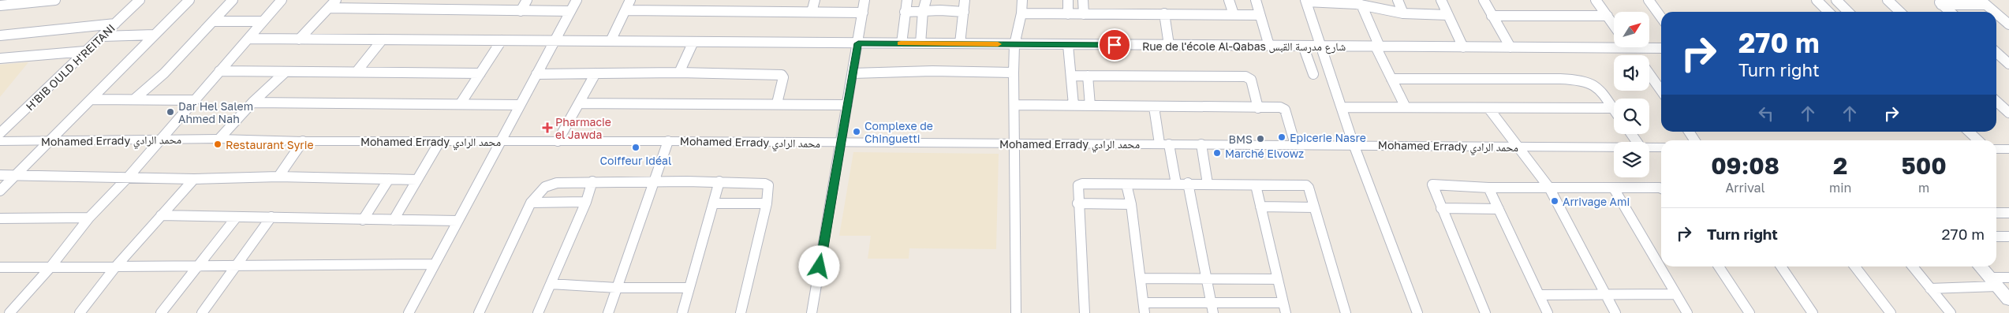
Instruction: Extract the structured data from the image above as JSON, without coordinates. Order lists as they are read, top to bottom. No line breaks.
{"streets":{"street":["Rue de l'école Al-Qabas شارع مدرسة القبس","H'BIB OULD H'REITANI","Mohamed Errady محمد الرادي"]},"places":{"other":["Dar Hel Salem Ahmed Nah","Complexe de Chinguetti","Epicerie Nasre","BMS","Restaurant Syrie","Coiffeur Idéal","Marché Elvowz","Arrivage Ami"],"health":["Pharmacie el Jawda"]},"north":"top right","page":{"turn":["270 m","Turn right"],"eta":["09:08","Arrival","2","min","500","m"],"list":[{"name":"Turn right","value":"270 m"}]}}
